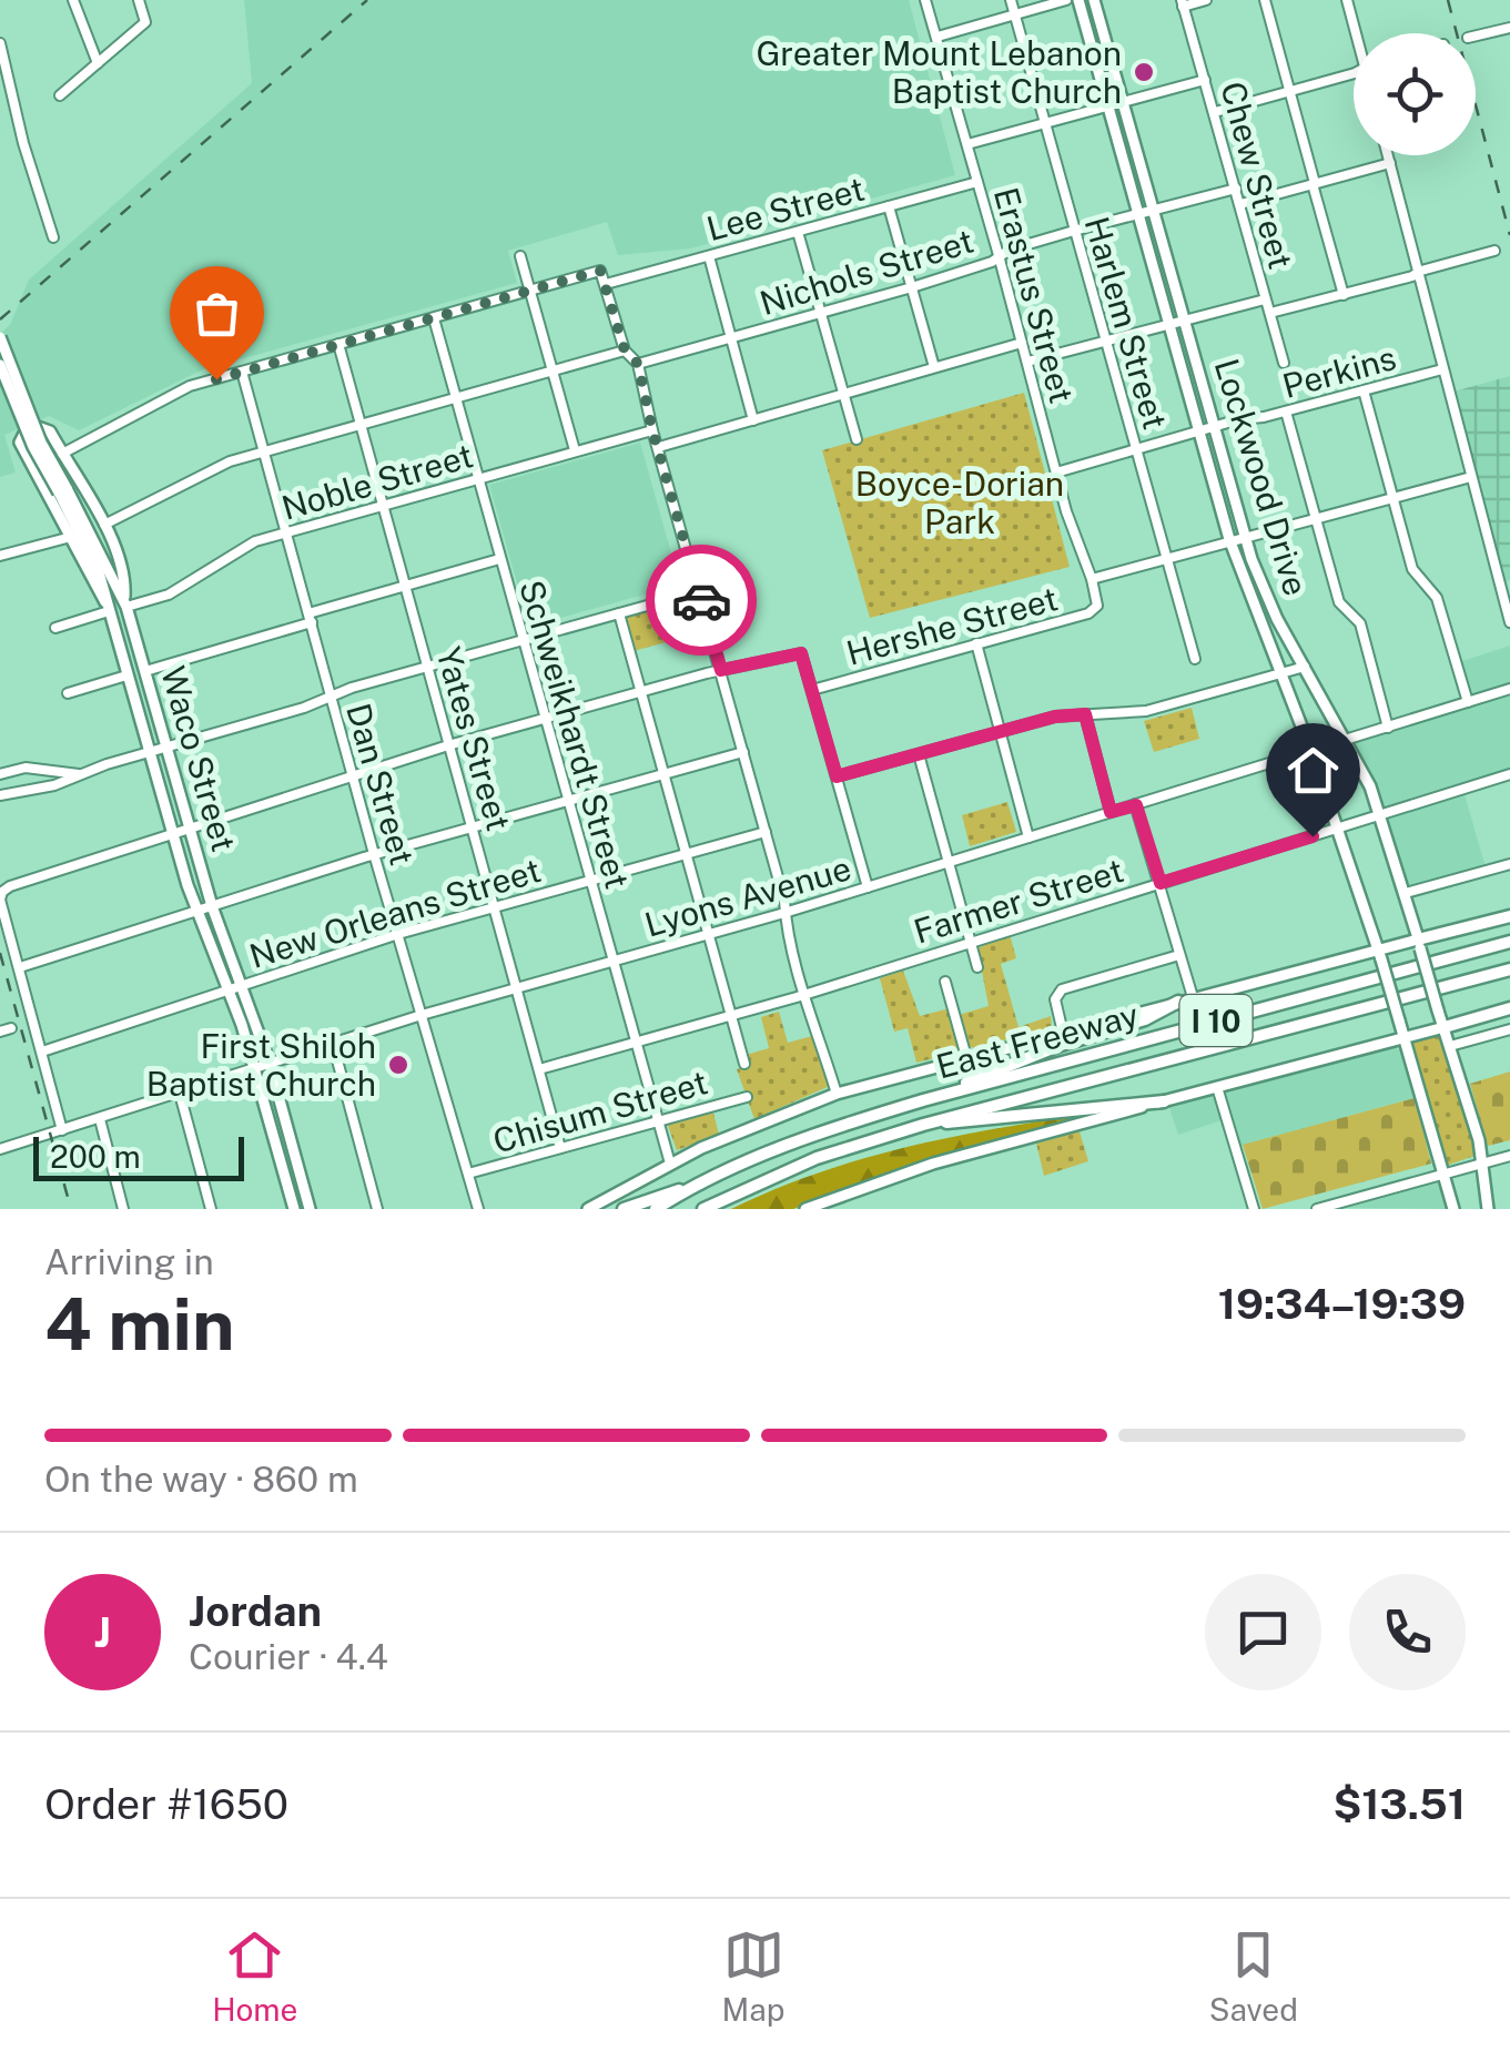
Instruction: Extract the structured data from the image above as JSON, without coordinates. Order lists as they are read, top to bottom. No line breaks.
{"streets":{"highway":["I 10","East Freeway"],"main road":["Lockwood Drive","Waco Street"],"street":["Chew Street","Lee Street","Nichols Street","Erastus Street","Harlem Street","Perkins","Noble Street","Hershe Street","Schweikhardt Street","Yates Street","Dan Street","Lyons Avenue","Farmer Street","New Orleans Street","Chisum Street"]},"crossings":[["Chew Street","Nichols Street"],["Lee Street","Erastus Street"],["Nichols Street","Erastus Street"],["Nichols Street","Harlem Street"],["Nichols Street","Lockwood Drive"],["Erastus Street","Perkins"],["Erastus Street","Hershe Street"],["Harlem Street","Perkins"],["Harlem Street","Hershe Street"],["Perkins","Lockwood Drive"],["Lockwood Drive","Hershe Street"],["Lockwood Drive","Lyons Avenue"],["Lockwood Drive","Farmer Street"],["Noble Street","Schweikhardt Street"],["Noble Street","Yates Street"],["Noble Street","Waco Street"],["Noble Street","Dan Street"],["Schweikhardt Street","Lyons Avenue"],["Schweikhardt Street","Farmer Street"],["Schweikhardt Street","New Orleans Street"],["Schweikhardt Street","Chisum Street"],["Yates Street","Lyons Avenue"],["Yates Street","Farmer Street"],["Yates Street","New Orleans Street"],["Yates Street","Chisum Street"],["Waco Street","Lyons Avenue"],["Waco Street","New Orleans Street"],["Dan Street","Lyons Avenue"],["Dan Street","New Orleans Street"],["Dan Street","Chisum Street"]],"parks":["Boyce-Dorian Park"],"places":["Greater Mount Lebanon Baptist Church","First Shiloh Baptist Church"],"scale_bar":"200 m","page":{"scale":"200 m","heading":["4 min","Arriving in","19:34–19:39"],"panel":["Jordan","Courier · 4.4","Order #1650","$13.51"],"bar":"On the way · 860 m","round":"J","tabs":["Home","Map","Saved"]}}
